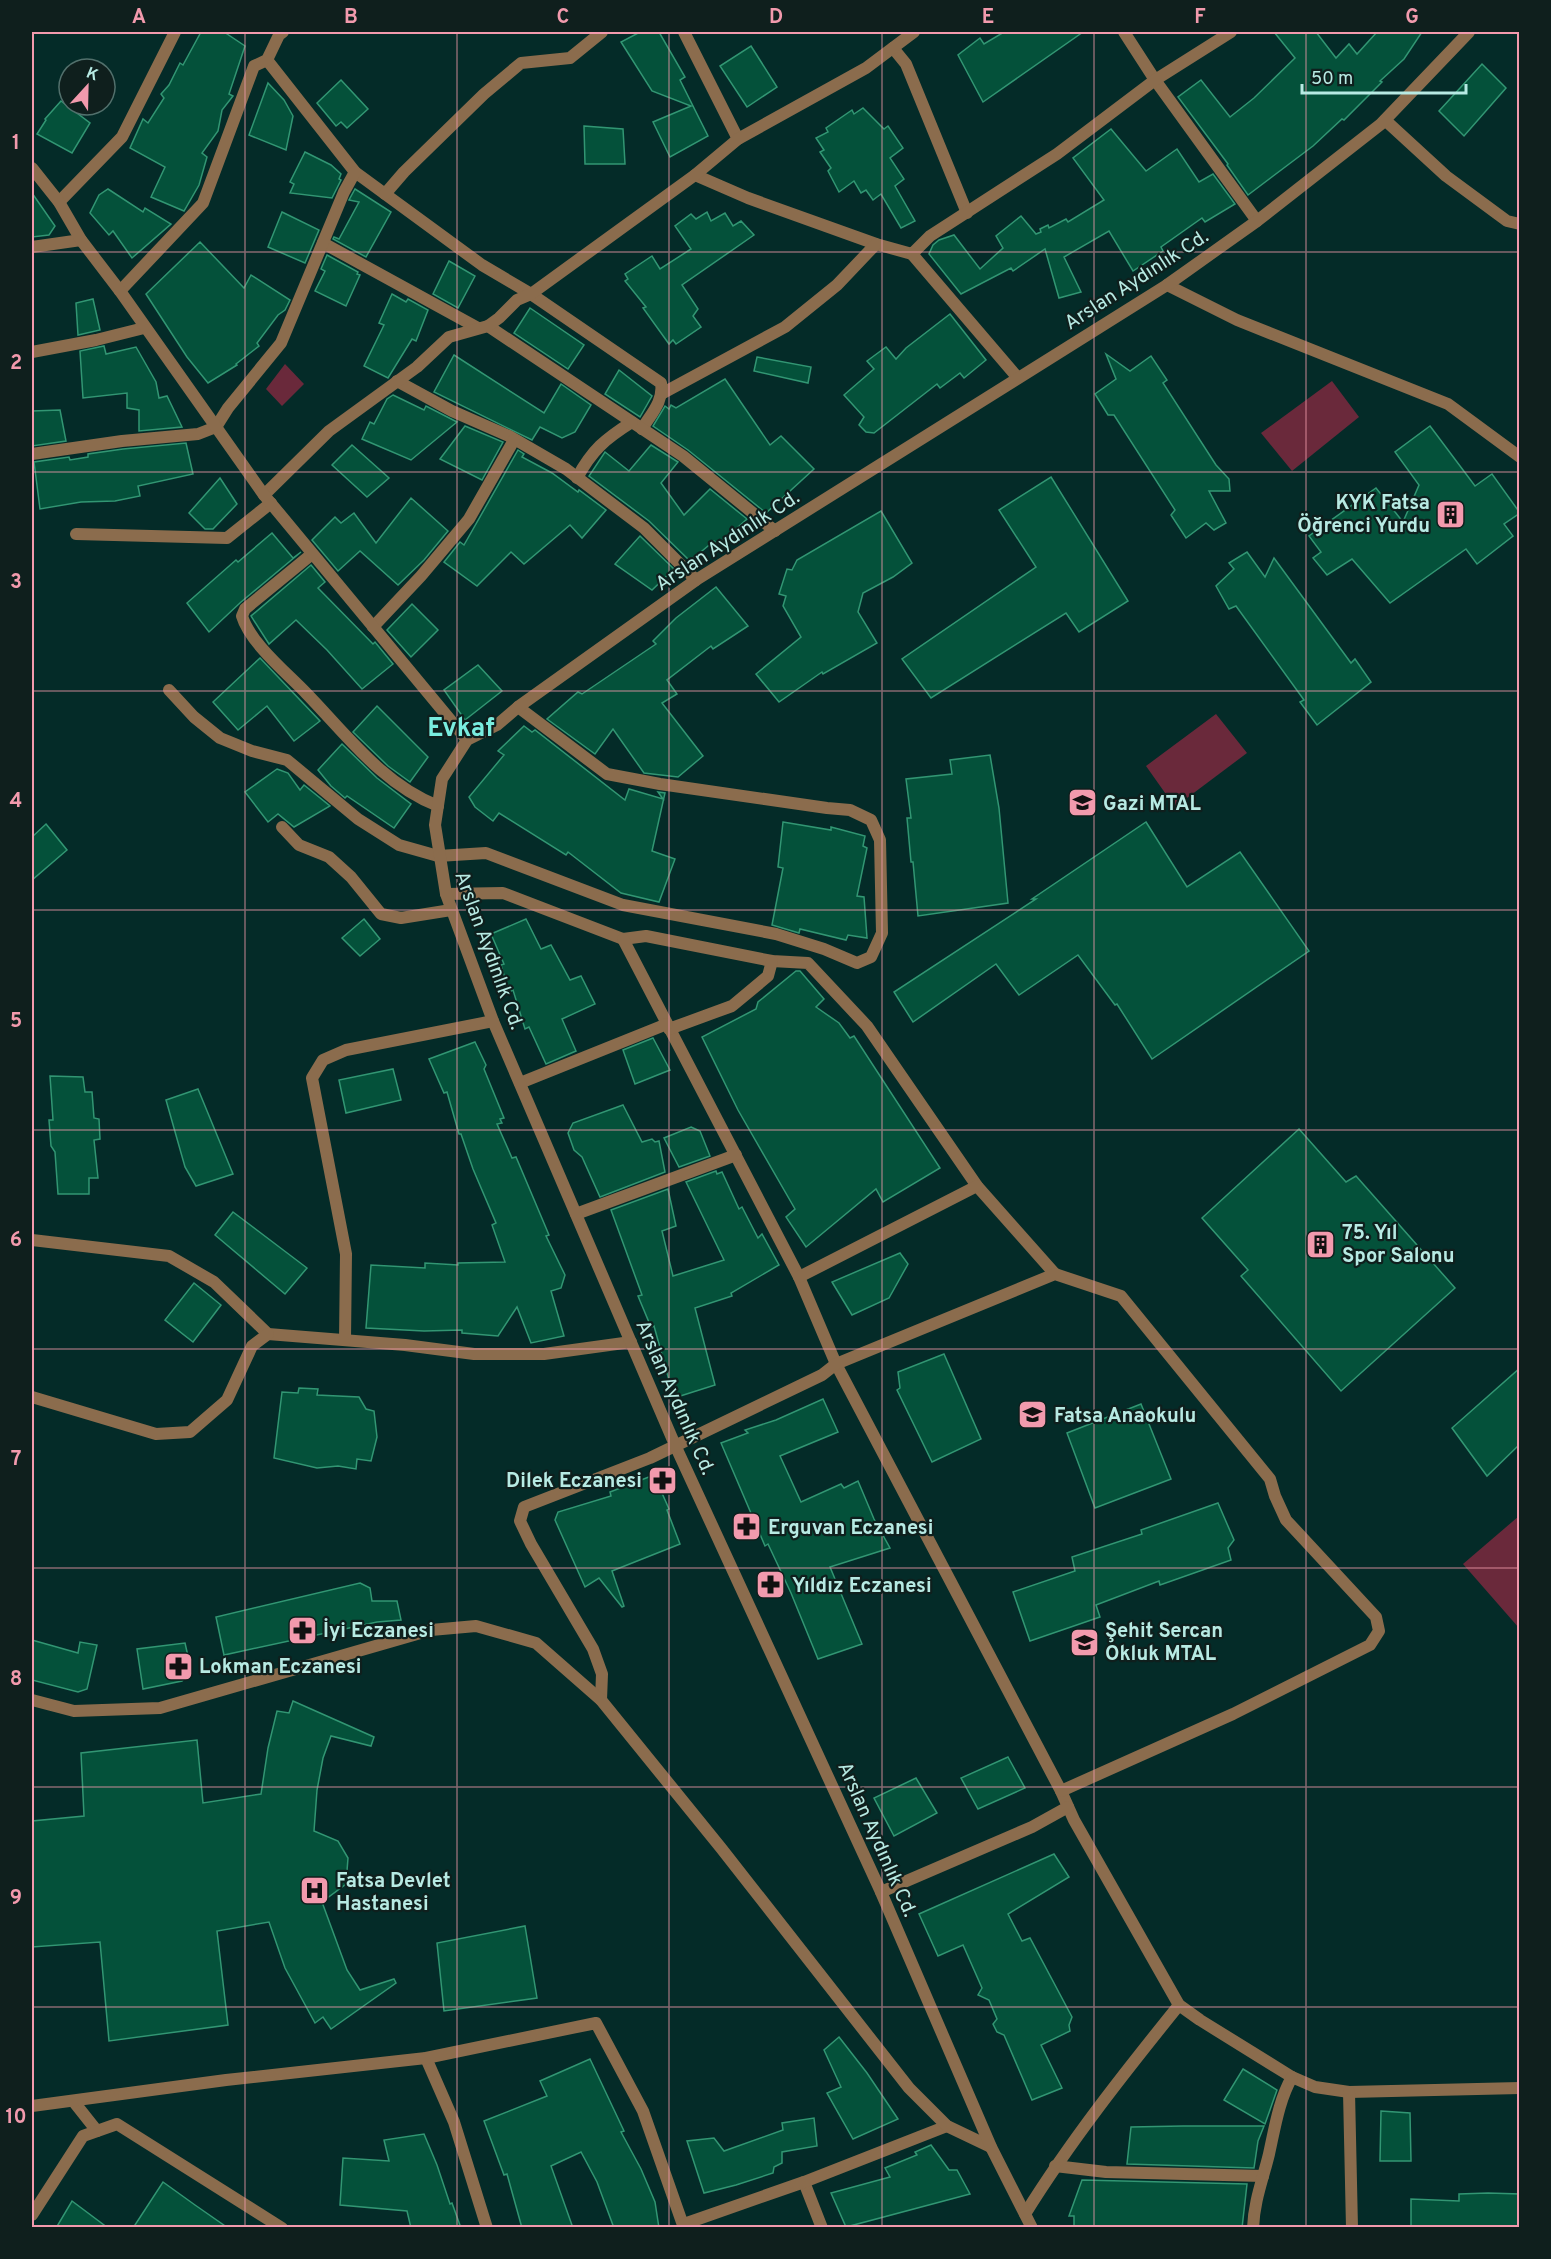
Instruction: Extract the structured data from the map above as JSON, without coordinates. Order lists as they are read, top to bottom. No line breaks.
{"streets":{"street":["Arslan Aydınlık Cd."]},"districts":["Evkaf"],"places":{"building":["KYK Fatsa Öğrenci Yurdu","75. Yıl Spor Salonu"],"school or university":["Gazi MTAL","Fatsa Anaokulu","Şehit Sercan Okluk MTAL"],"pharmacy":["Dilek Eczanesi","Erguvan Eczanesi","Yıldız Eczanesi","İyi Eczanesi","Lokman Eczanesi"],"hospital":["Fatsa Devlet Hastanesi"]},"scale_bar":"50 m","north":"top","grid":{"columns":["A","B","C","D","E","F","G"],"rows":["1","2","3","4","5","6","7","8","9","10"]}}
